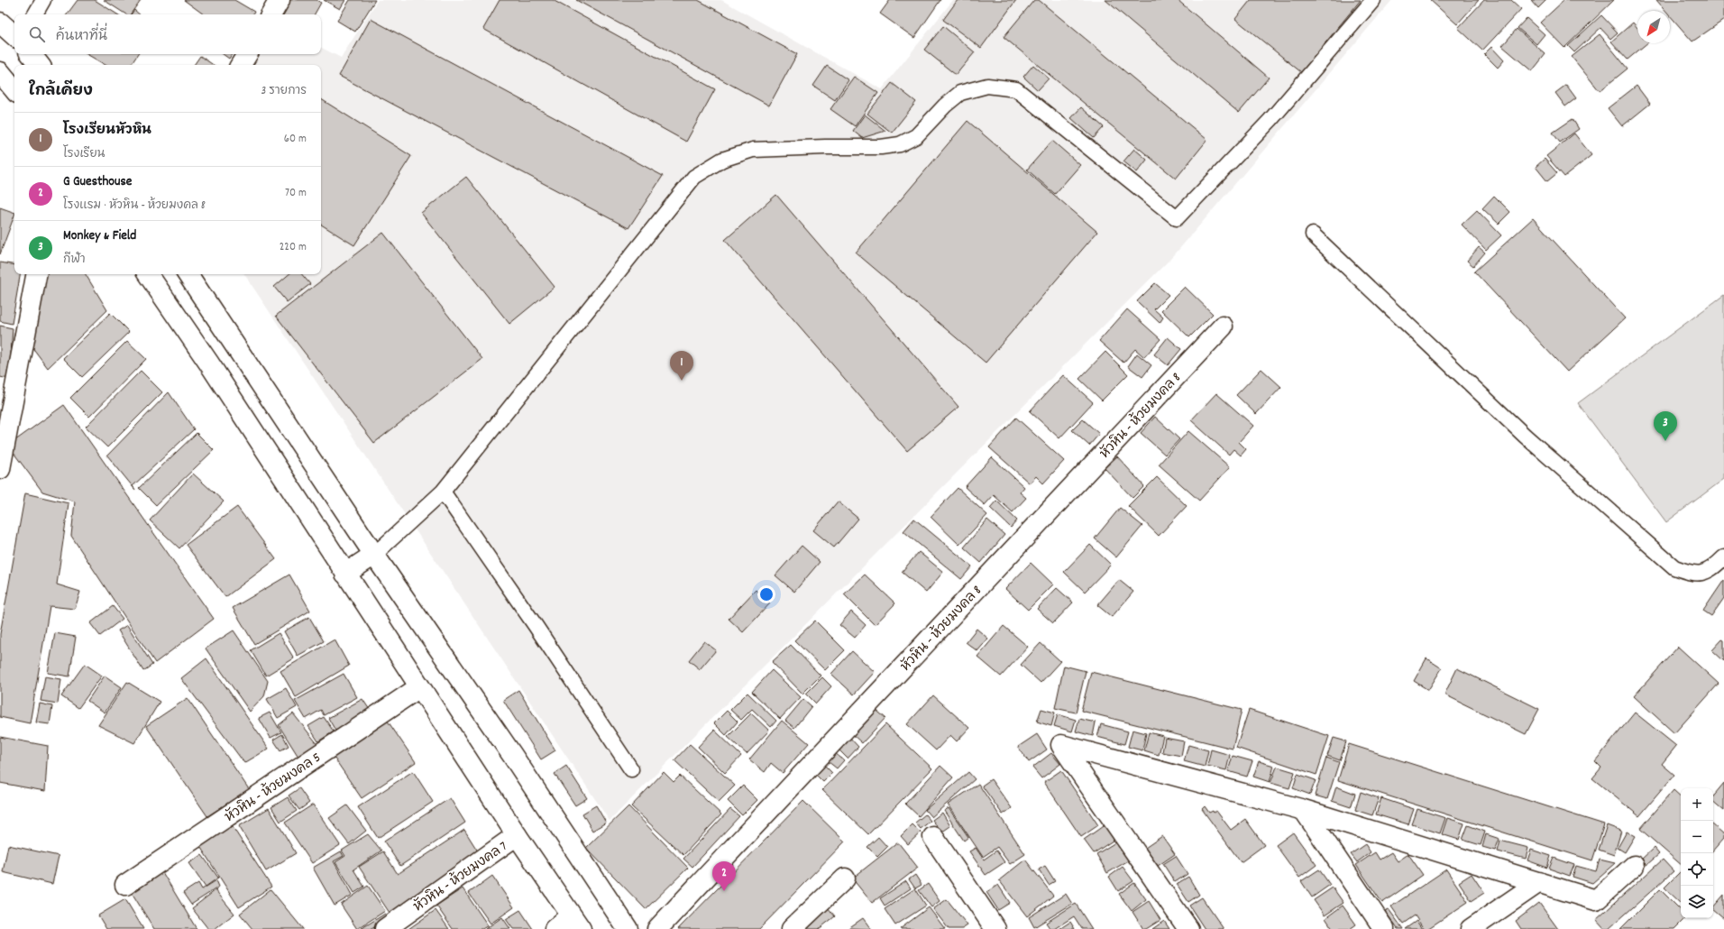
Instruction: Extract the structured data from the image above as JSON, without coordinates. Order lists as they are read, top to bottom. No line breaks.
{"streets":{"street":["หัวหิน - ห้วยมงคล 8","หัวหิน - ห้วยมงคล 5","หัวหิน - ห้วยมงคล 7"]},"north":"bottom left","page":{"search":"ค้นหาที่นี่","heading":["ใกล้เคียง","3 รายการ"],"list":[{"mark":"1","name":"โรงเรียนหัวหิน","note":"โรงเรียน","value":"60 m"},{"mark":"2","name":"G Guesthouse","note":"โรงแรม · หัวหิน - ห้วยมงคล 8","value":"70 m"},{"mark":"3","name":"Monkey & Field","note":"กีฬา","value":"220 m"}],"pins":["1","3","2"],"map_buttons":["+","−"]}}
